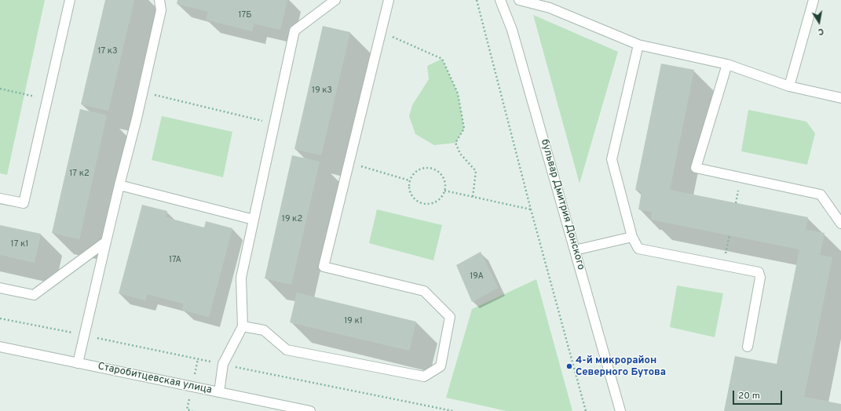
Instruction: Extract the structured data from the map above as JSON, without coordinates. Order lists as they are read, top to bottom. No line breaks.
{"streets":{"street":["бульвар Дмитрия Донского","Старобитцевская улица"]},"places":["4-й микрорайон Северного Бутова"],"house_numbers":["17Б","17 к3","19 к3","17 к2","19 к2","17 к1","17А","19А","19 к1"],"scale_bar":"20 m","north":"bottom"}
